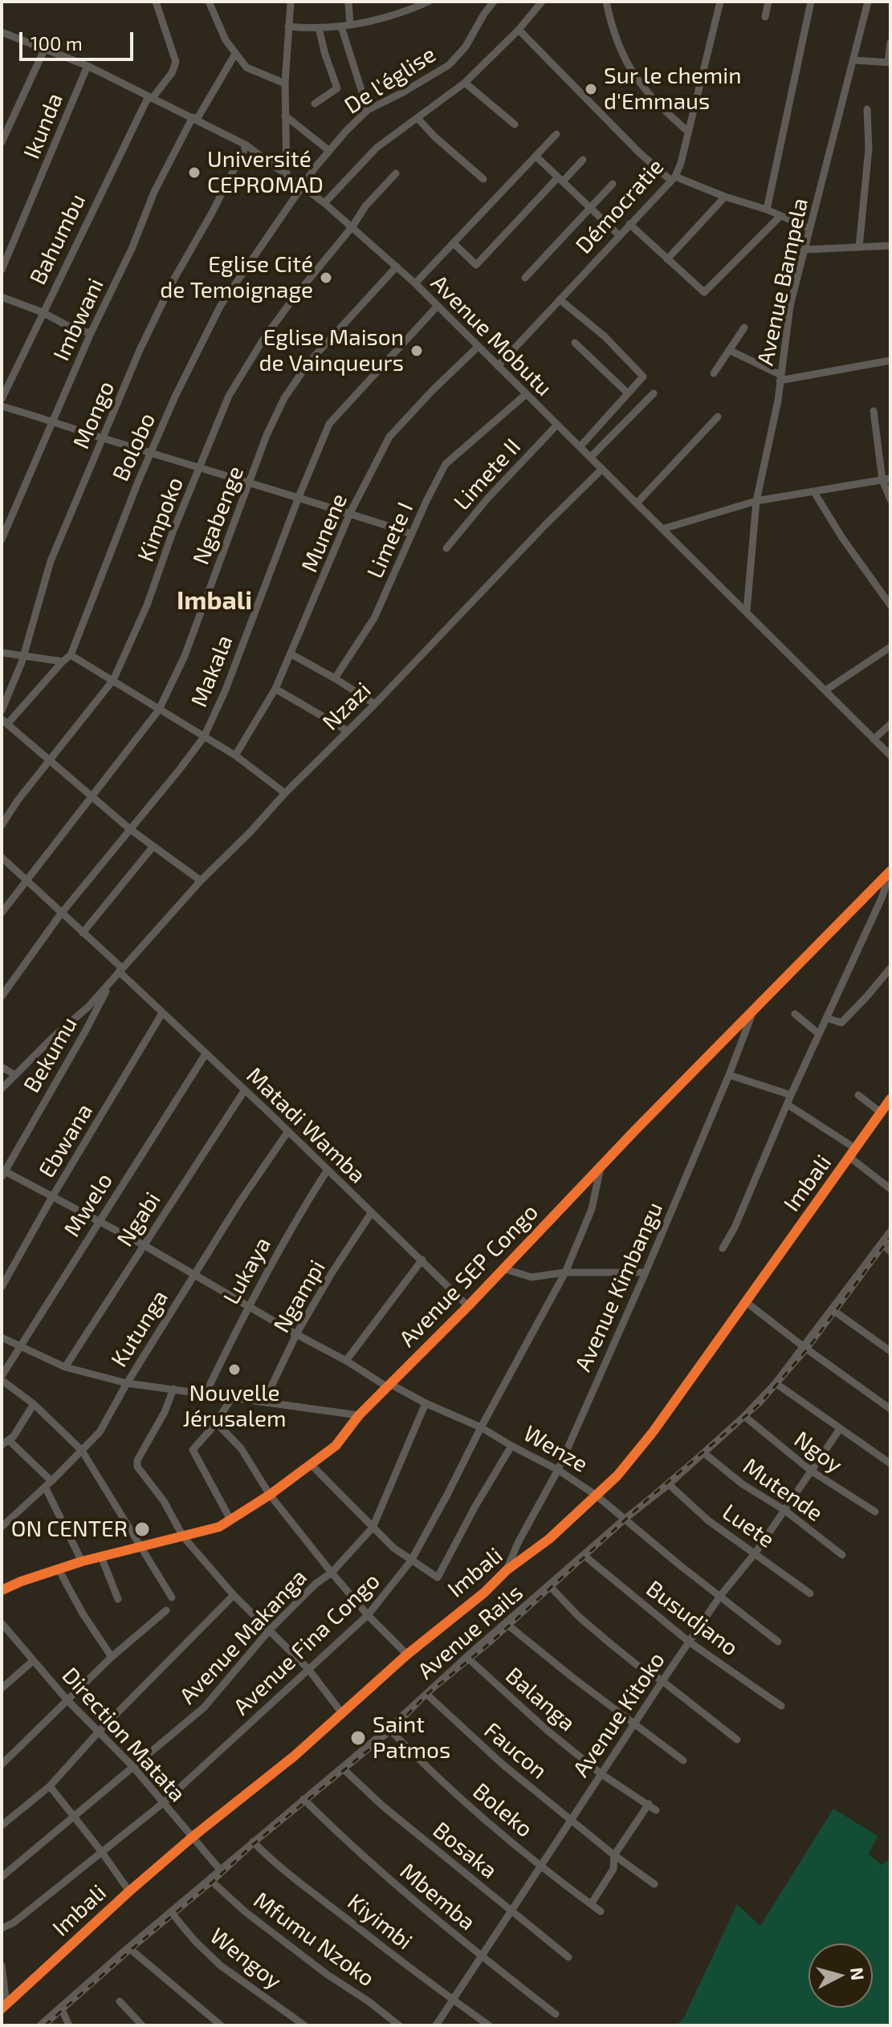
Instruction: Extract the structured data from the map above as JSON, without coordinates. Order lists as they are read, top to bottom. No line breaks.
{"streets":{"street":["De l'église","Ikunda","Démocratie","Bahumbu","Avenue Bampela","Imbwani","Avenue Mobutu","Mongo","Bolobo","Limete II","Ngabenge","Kimpoko","Munene","Limete I","Makala","Nzazi","Bekumu","Matadi Wamba","Ebwana","Imbali","Mwelo","Ngabi","Lukaya","Avenue SEP Congo","Avenue Kimbangu","Ngampi","Kutunga","Wenze","Ngoy","Mutende","Luete","Busudjano","Avenue Rails","Avenue Makanga","Avenue Fina Congo","Balanga","Avenue Kitoko","Direction Matata","Faucon","Boleko","Bosaka","Mbemba","Kiyimbi","Mfumu Nzoko","Wengoy"]},"crossings":[["De l'église","Avenue Mobutu"],["De l'église","Bolobo"],["Ikunda","Avenue Mobutu"],["Démocratie","Avenue Mobutu"],["Bahumbu","Avenue Mobutu"],["Avenue Bampela","Avenue Mobutu"],["Imbwani","Avenue Mobutu"],["Avenue Mobutu","Mongo"],["Avenue Mobutu","Bolobo"],["Avenue Mobutu","Limete II"],["Avenue Mobutu","Ngabenge"],["Avenue Mobutu","Kimpoko"],["Avenue Mobutu","Munene"],["Avenue Mobutu","Limete I"],["Avenue Mobutu","Makala"],["Avenue Mobutu","Nzazi"],["Ngabenge","Matadi Wamba"],["Makala","Matadi Wamba"],["Nzazi","Bekumu"],["Nzazi","Matadi Wamba"],["Bekumu","Wenze"],["Matadi Wamba","Ebwana"],["Matadi Wamba","Mwelo"],["Matadi Wamba","Ngabi"],["Matadi Wamba","Lukaya"],["Matadi Wamba","Avenue SEP Congo"],["Matadi Wamba","Ngampi"],["Matadi Wamba","Kutunga"],["Ebwana","Wenze"],["Imbali","Avenue Kimbangu"],["Imbali","Wenze"],["Imbali","Direction Matata"],["Mwelo","Wenze"],["Ngabi","Wenze"],["Lukaya","Wenze"],["Avenue SEP Congo","Avenue Kimbangu"],["Avenue SEP Congo","Wenze"],["Avenue SEP Congo","Avenue Fina Congo"],["Avenue Kimbangu","Wenze"],["Ngampi","Wenze"],["Kutunga","Wenze"],["Wenze","Avenue Rails"],["Wenze","Avenue Makanga"],["Wenze","Avenue Fina Congo"],["Wenze","Avenue Kitoko"],["Ngoy","Avenue Rails"],["Ngoy","Avenue Kitoko"],["Mutende","Avenue Rails"],["Mutende","Avenue Kitoko"],["Luete","Avenue Rails"],["Luete","Avenue Kitoko"],["Busudjano","Avenue Rails"],["Busudjano","Avenue Kitoko"],["Avenue Rails","Balanga"],["Avenue Rails","Direction Matata"],["Avenue Rails","Faucon"],["Avenue Rails","Boleko"],["Avenue Rails","Bosaka"],["Avenue Rails","Mbemba"],["Avenue Rails","Kiyimbi"],["Avenue Rails","Mfumu Nzoko"],["Avenue Rails","Wengoy"],["Avenue Makanga","Direction Matata"],["Avenue Fina Congo","Direction Matata"],["Balanga","Avenue Kitoko"],["Avenue Kitoko","Faucon"],["Avenue Kitoko","Boleko"],["Avenue Kitoko","Bosaka"],["Avenue Kitoko","Mbemba"],["Avenue Kitoko","Kiyimbi"]],"districts":["Imbali"],"places":["Sur le chemin d'Emmaus","Université CEPROMAD","Eglise Cité de Temoignage","Eglise Maison de Vainqueurs","Nouvelle Jérusalem","ON CENTER","Saint Patmos"],"scale_bar":"100 m","north":"right"}
